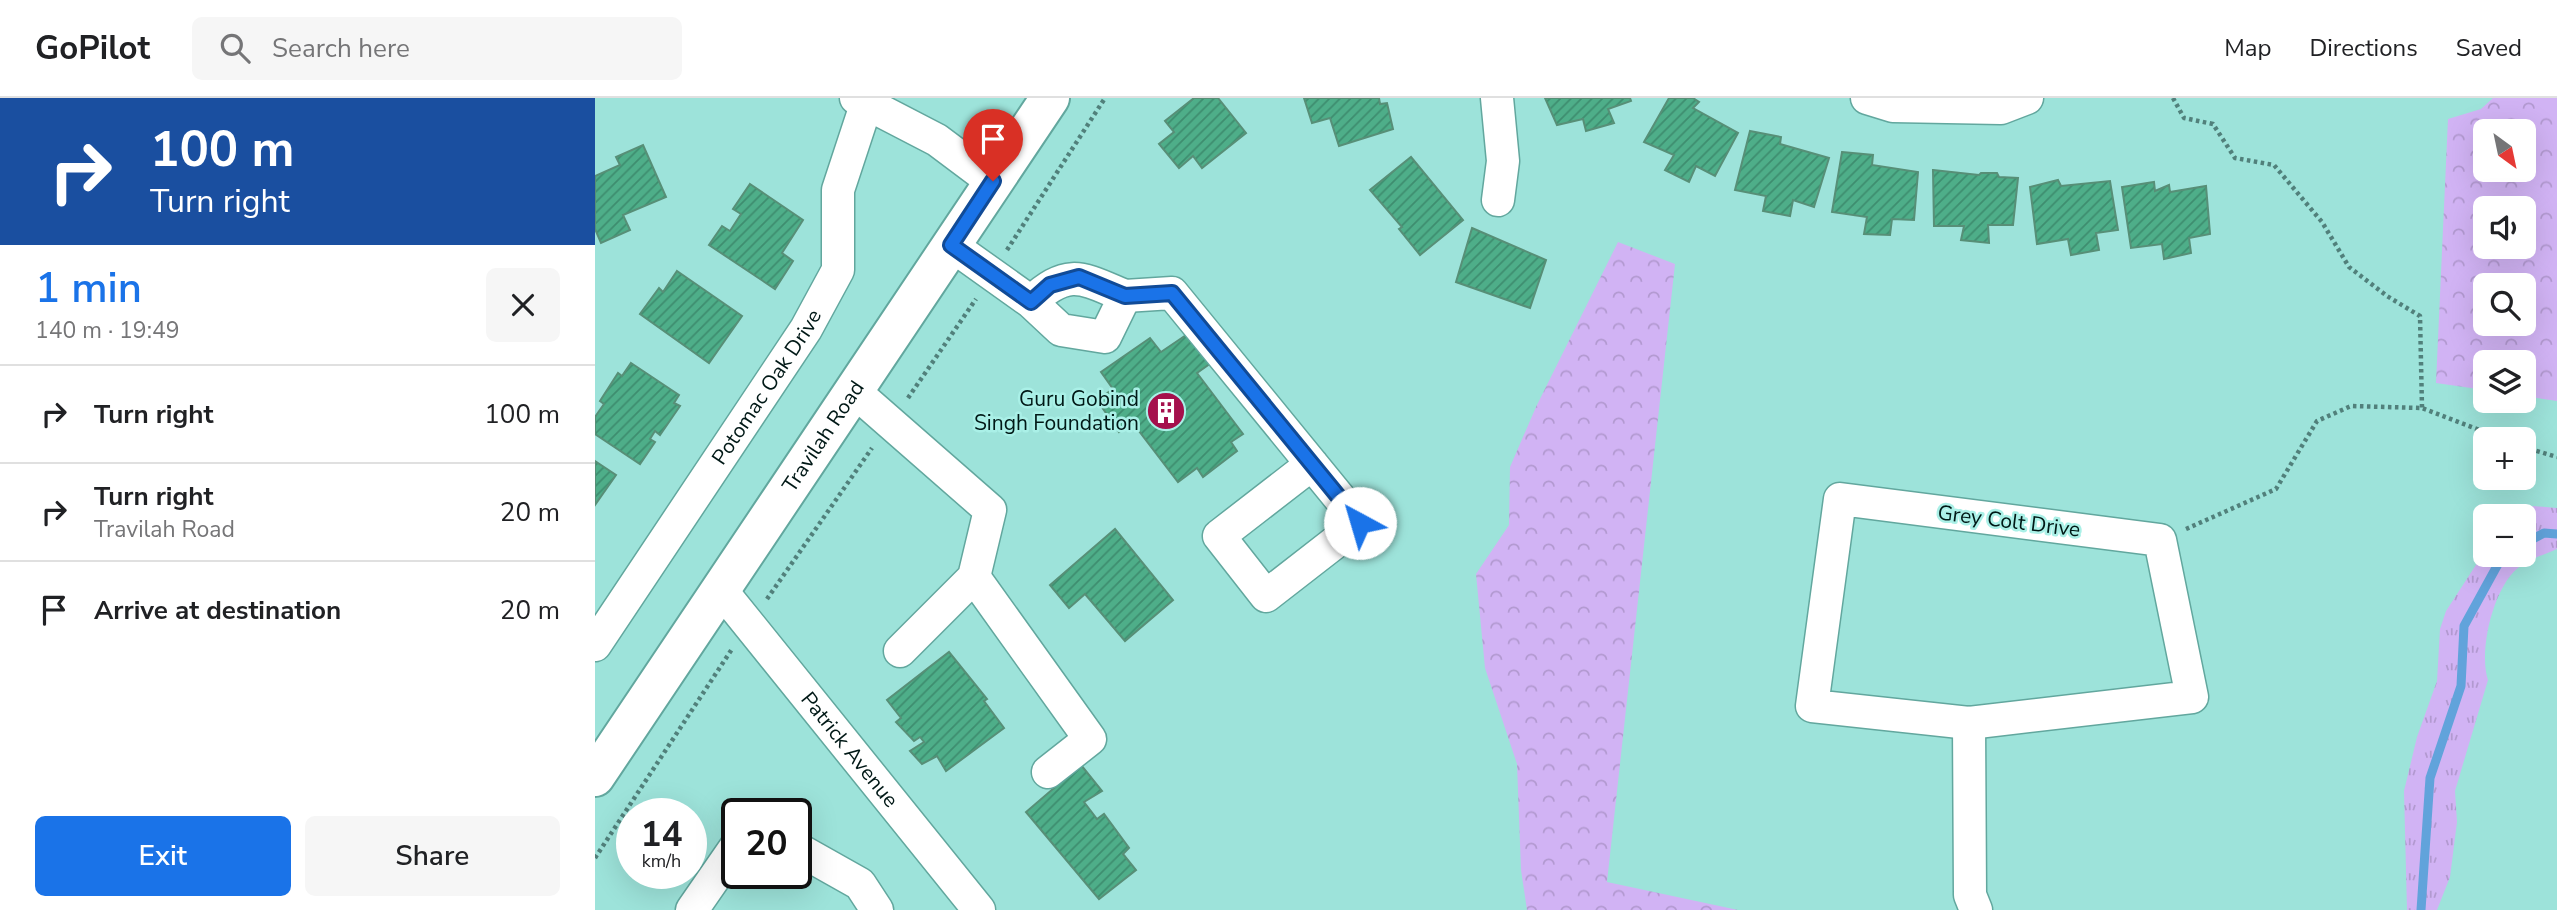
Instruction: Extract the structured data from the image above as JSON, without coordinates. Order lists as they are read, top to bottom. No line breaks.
{"streets":{"main road":["Travilah Road"],"street":["Potomac Oak Drive","Grey Colt Drive","Patrick Avenue"]},"crossings":[["Travilah Road","Patrick Avenue"]],"places":{"building":["Guru Gobind Singh Foundation"]},"north":"bottom right","page":{"header":"GoPilot","search":"Search here","nav":["Map","Directions","Saved"],"turn":["100 m","Turn right"],"map_buttons":["+","−"],"heading":["1 min","140 m · 19:49"],"list":[{"name":"Turn right","value":"100 m"},{"name":"Turn right","note":"Travilah Road","value":"20 m"},{"name":"Arrive at destination","value":"20 m"}],"speed":"14 km/h","limit":"20","buttons":["Exit","Share"]}}
